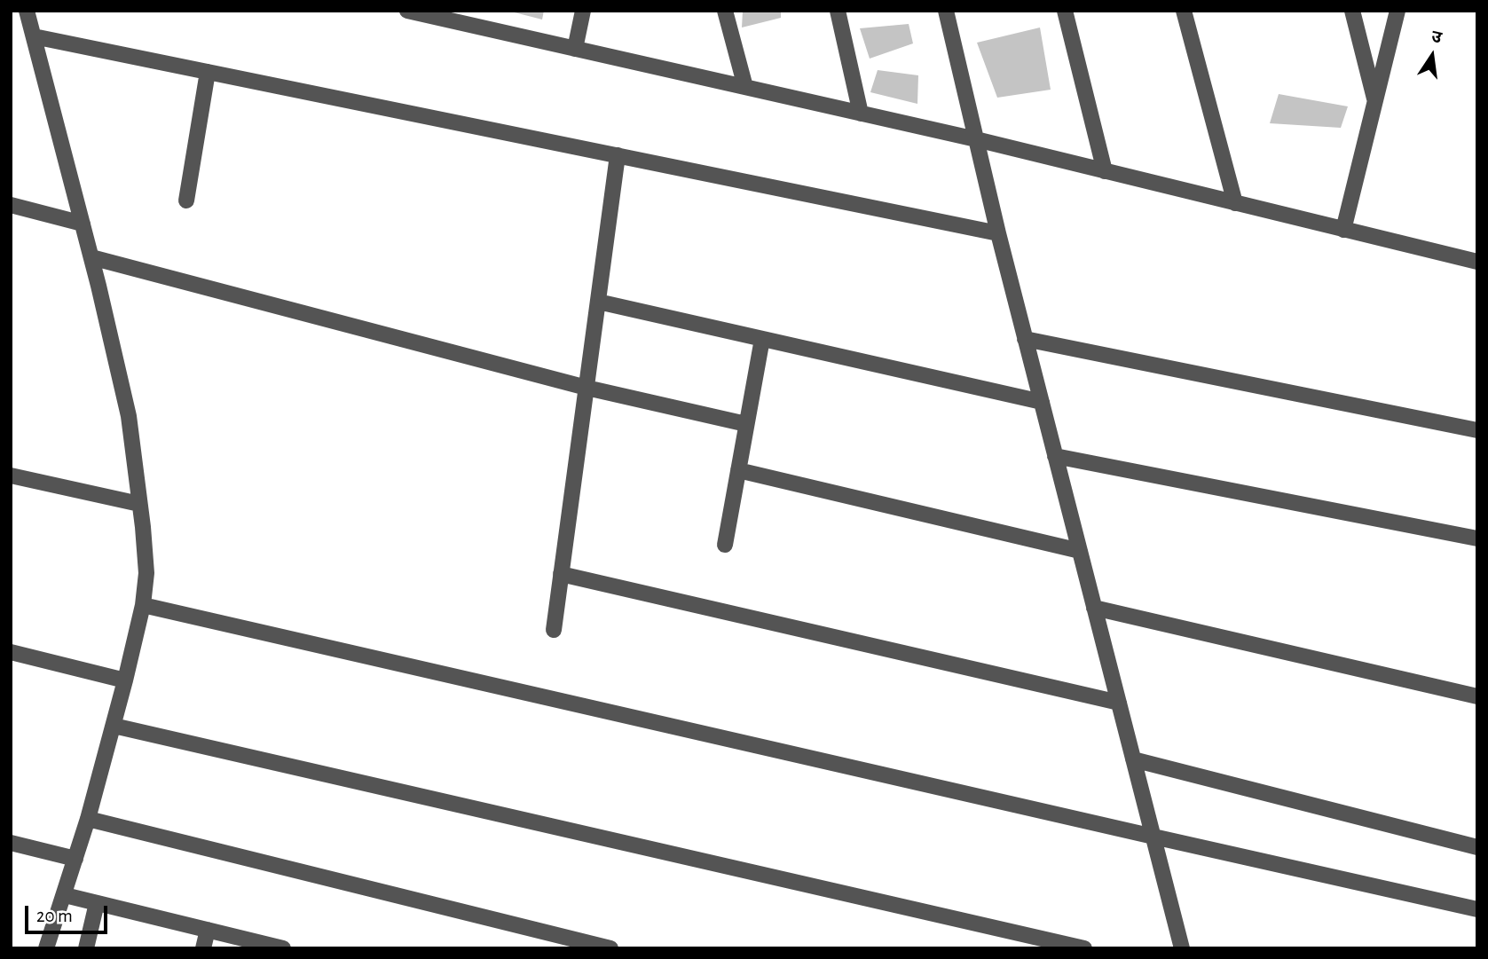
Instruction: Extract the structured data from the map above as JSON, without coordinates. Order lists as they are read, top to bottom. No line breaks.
{"scale_bar":"20 m","north":"top"}
